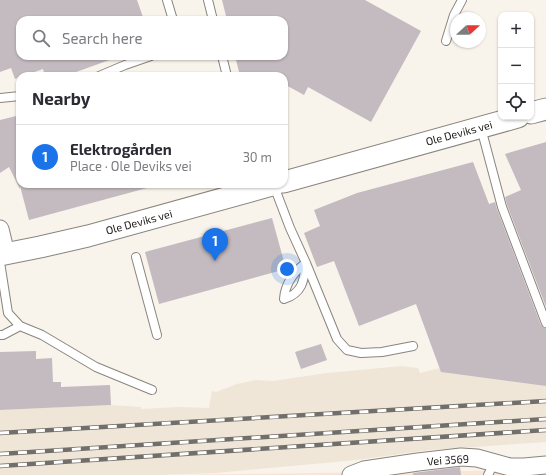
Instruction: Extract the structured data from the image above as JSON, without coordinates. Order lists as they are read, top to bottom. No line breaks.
{"streets":{"street":["Ole Deviks vei","Vei 3569"]},"north":"right","page":{"map_buttons":["+","−"],"search":"Search here","heading":"Nearby","list":[{"mark":"1","name":"Elektrogården","note":"Place · Ole Deviks vei","value":"30 m"}],"pins":"1"}}
